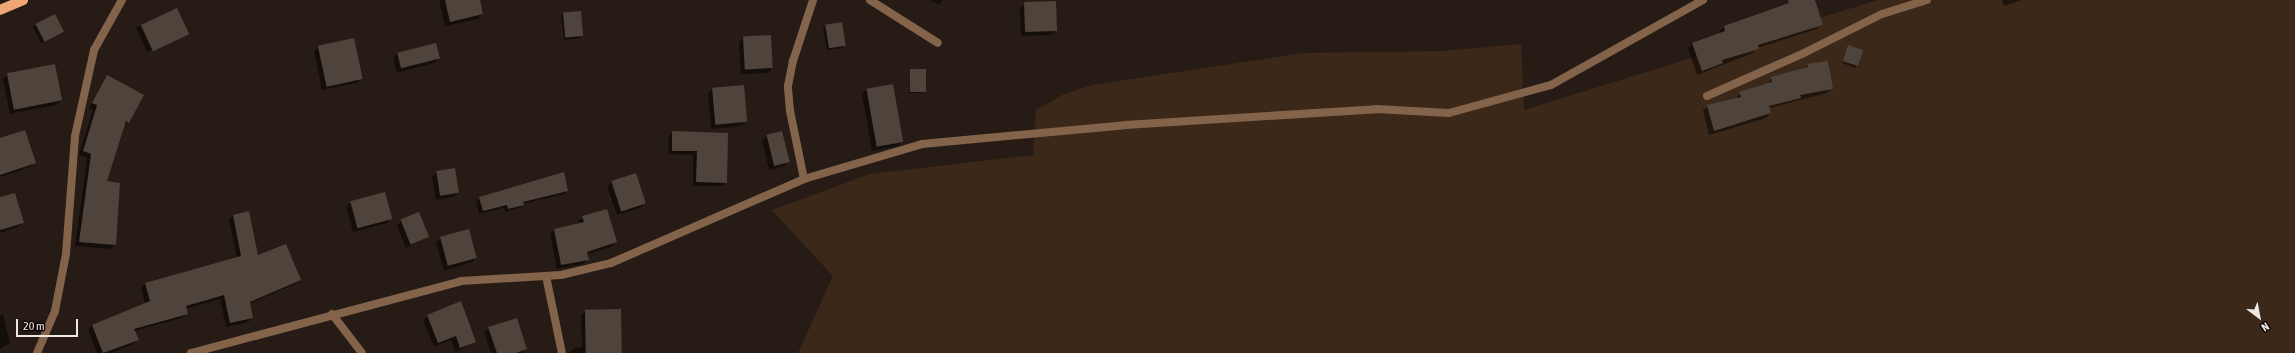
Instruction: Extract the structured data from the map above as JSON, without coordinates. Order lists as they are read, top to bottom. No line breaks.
{"scale_bar":"20 m","north":"bottom right"}
